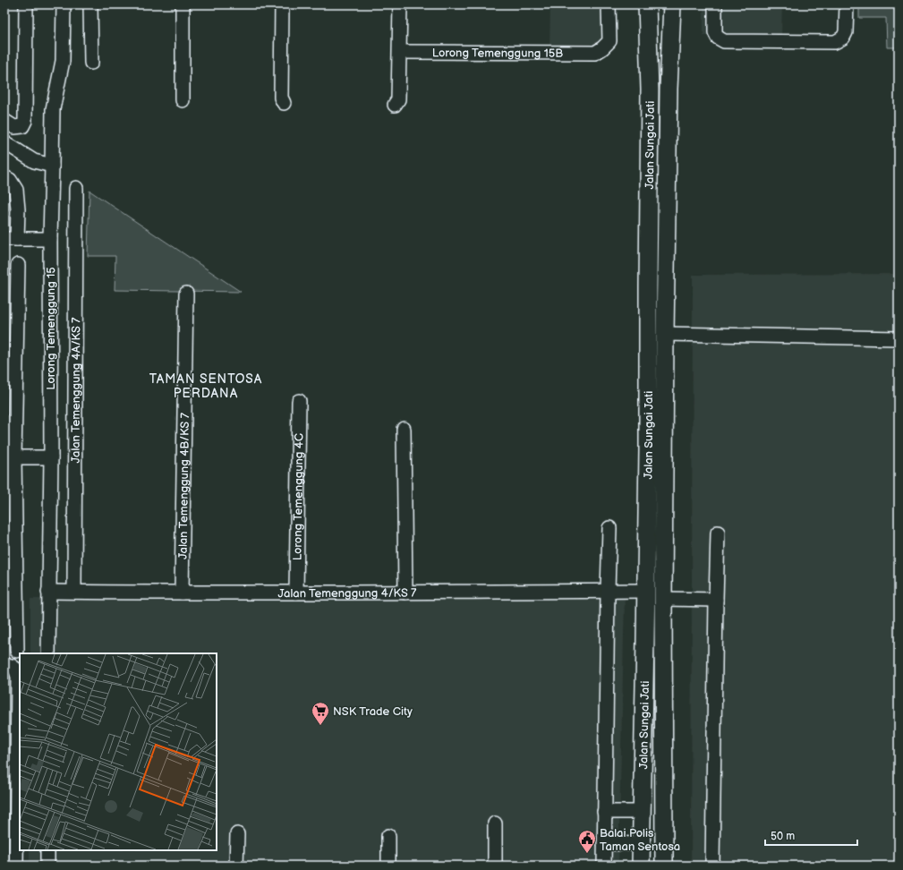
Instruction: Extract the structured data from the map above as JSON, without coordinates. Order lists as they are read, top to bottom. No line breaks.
{"streets":{"main road":["Jalan Sungai Jati"],"street":["Lorong Temenggung 15B","Lorong Temenggung 15","Jalan Temenggung 4A/KS 7","Jalan Temenggung 4B/KS 7","Lorong Temenggung 4C","Jalan Temenggung 4/KS 7"]},"crossings":[["Jalan Sungai Jati","Jalan Temenggung 4/KS 7"],["Lorong Temenggung 15","Jalan Temenggung 4/KS 7"],["Jalan Temenggung 4A/KS 7","Jalan Temenggung 4/KS 7"],["Jalan Temenggung 4B/KS 7","Jalan Temenggung 4/KS 7"],["Lorong Temenggung 4C","Jalan Temenggung 4/KS 7"]],"districts":["TAMAN SENTOSA PERDANA"],"places":{"supermarket":["NSK Trade City"],"public building":["Balai Polis Taman Sentosa"]},"scale_bar":"50 m"}
